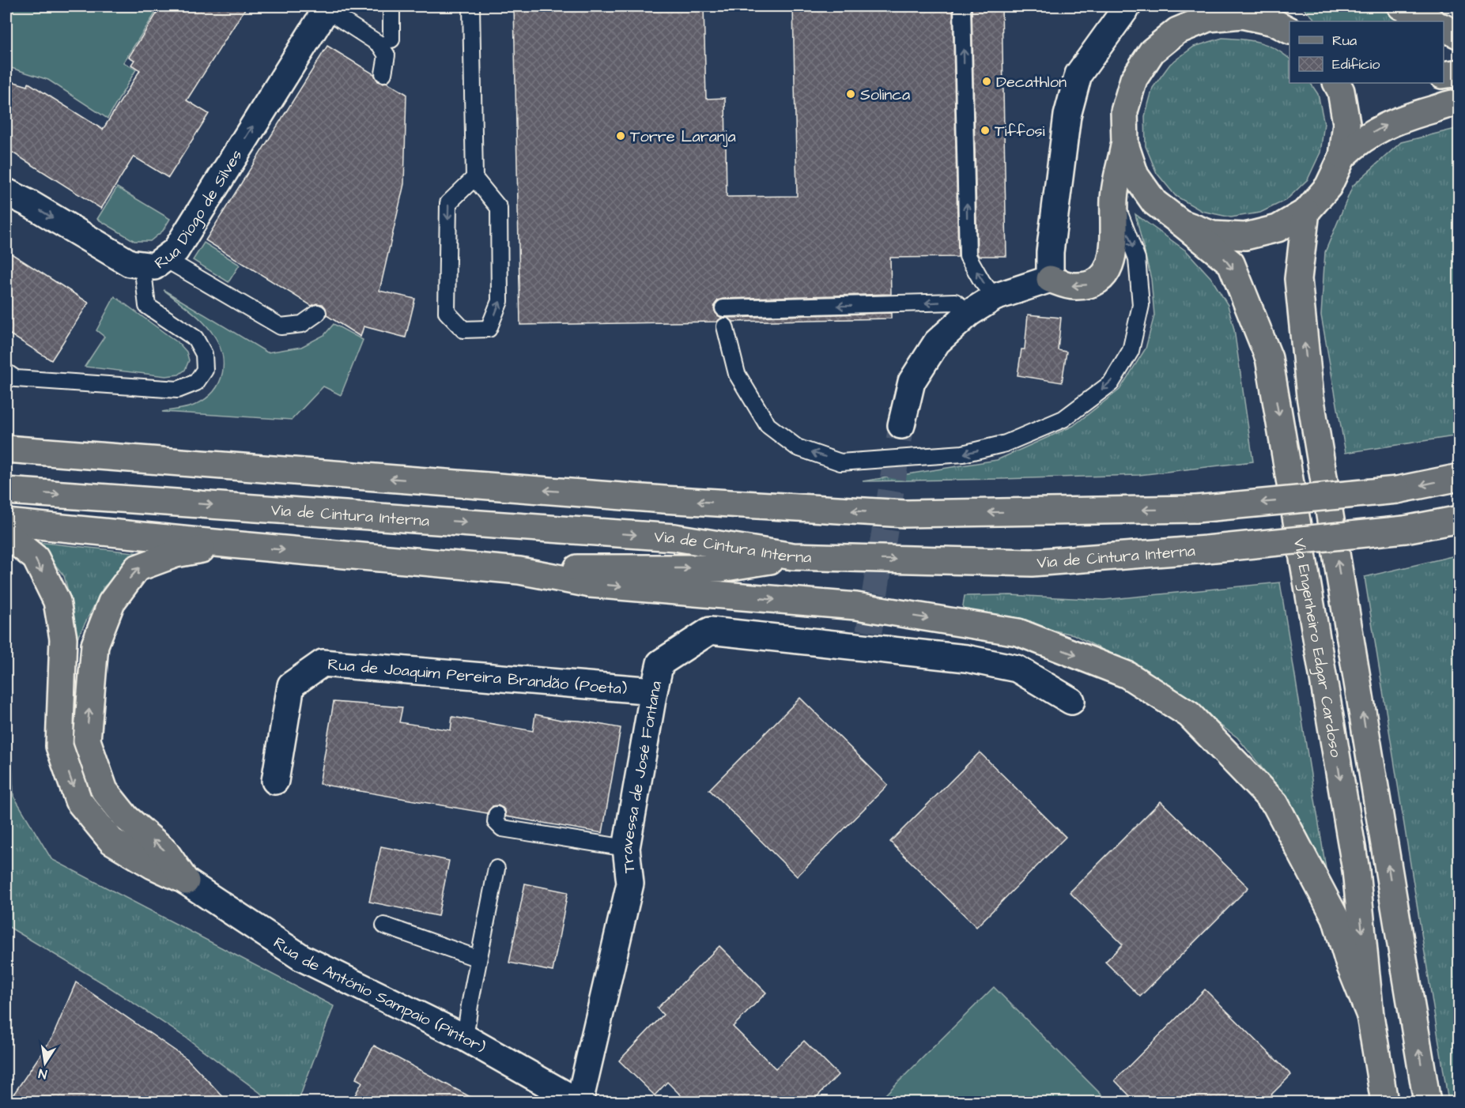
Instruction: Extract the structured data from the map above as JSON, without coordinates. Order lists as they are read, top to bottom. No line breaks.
{"streets":{"main road":["Via de Cintura Interna","Via Engenheiro Edgar Cardoso"],"street":["Rua Diogo de Silves","Rua de Joaquim Pereira Brandão (Poeta)","Travessa de José Fontana","Rua de António Sampaio (Pintor)"]},"crossings":[["Rua de Joaquim Pereira Brandão (Poeta)","Travessa de José Fontana"],["Travessa de José Fontana","Rua de António Sampaio (Pintor)"]],"places":["Decathlon","Solinca","Tiffosi","Torre Laranja"],"legend":["Rua","Edifício"],"north":"bottom"}
